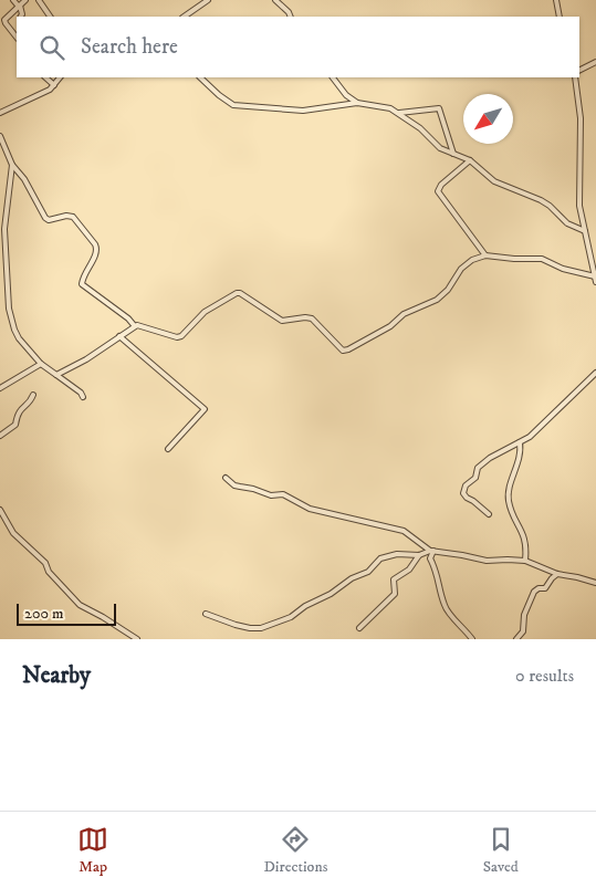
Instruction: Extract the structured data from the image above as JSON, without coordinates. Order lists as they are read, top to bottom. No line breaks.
{"scale_bar":"200 m","north":"bottom left","page":{"search":"Search here","scale":"200 m","heading":["Nearby","0 results"],"nav":["Map","Directions","Saved"]}}
